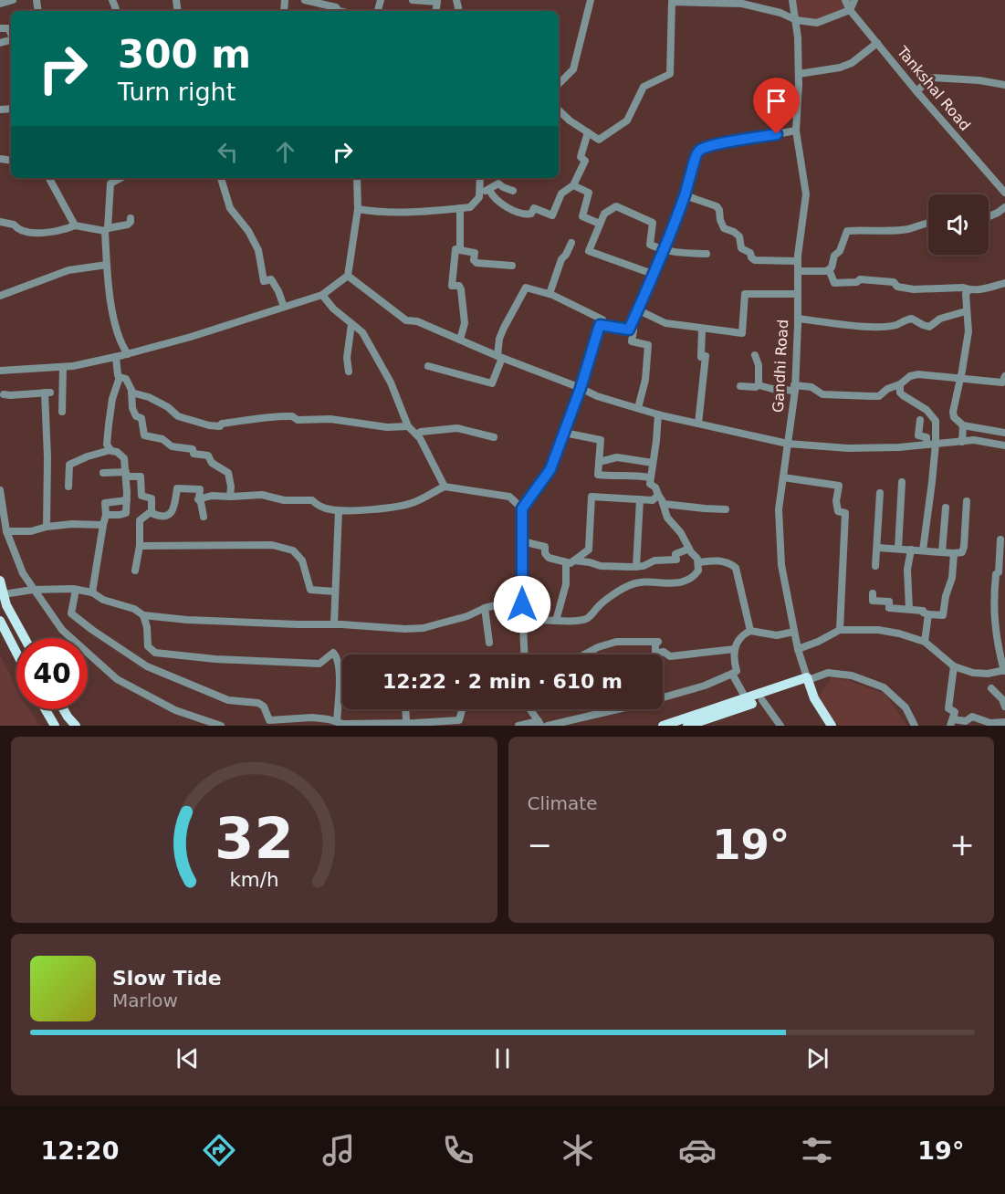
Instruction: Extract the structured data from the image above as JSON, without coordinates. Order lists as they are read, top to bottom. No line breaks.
{"streets":{"main road":["Gandhi Road"],"street":["Tankshal Road"]},"page":{"turn":["300 m","Turn right"],"limit":"40","trip":"12:22 · 2 min · 610 m","tile":"Climate","heat":["−","19°","+"],"song":["Slow Tide","Marlow"],"tabs":["12:20","19°"],"gauge":["32","km/h"]}}
